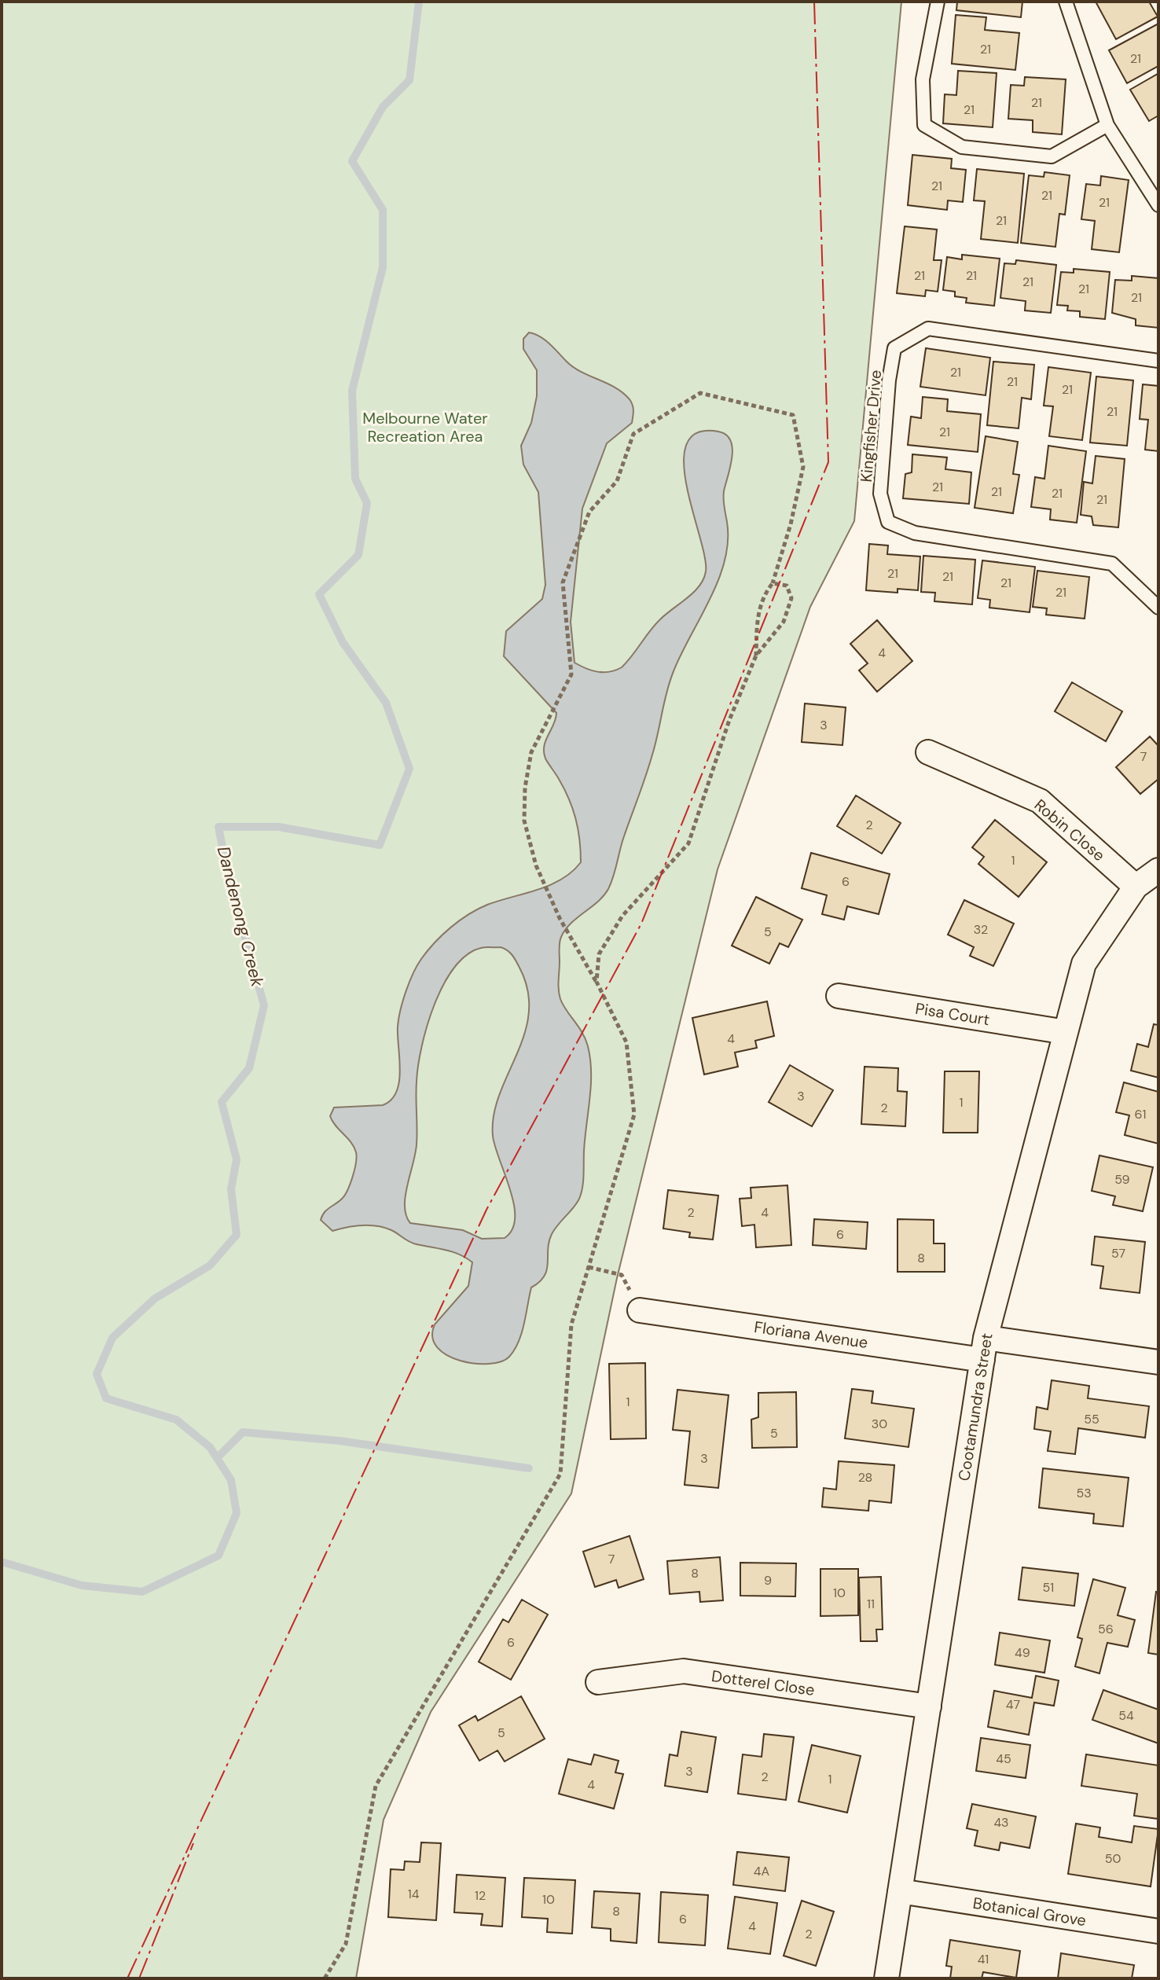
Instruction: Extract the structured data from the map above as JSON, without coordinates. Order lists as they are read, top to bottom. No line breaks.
{"streets":{"street":["Robin Close","Pisa Court","Floriana Avenue","Cootamundra Street","Dotterel Close","Botanical Grove"],"lane":["Kingfisher Drive"]},"crossings":[["Robin Close","Cootamundra Street"],["Pisa Court","Cootamundra Street"],["Floriana Avenue","Cootamundra Street"],["Cootamundra Street","Dotterel Close"],["Cootamundra Street","Botanical Grove"]],"water":["Dandenong Creek"],"parks":["Melbourne Water Recreation Area"],"house_numbers":["21","21","21","21","21","21","21","21","21","21","21","21","21","21","21","21","21","21","21","21","21","21","21","21","21","21","4","3","7","2","1","6","32","5","4","3","1","2","61","59","2","4","6","57","8","1","55","30","5","3","28","53","7","8","9","51","10","11","56","6","49","47","54","5","45","3","2","1","4","43","50","4A","14","12","10","8","6","4","2","41"]}
